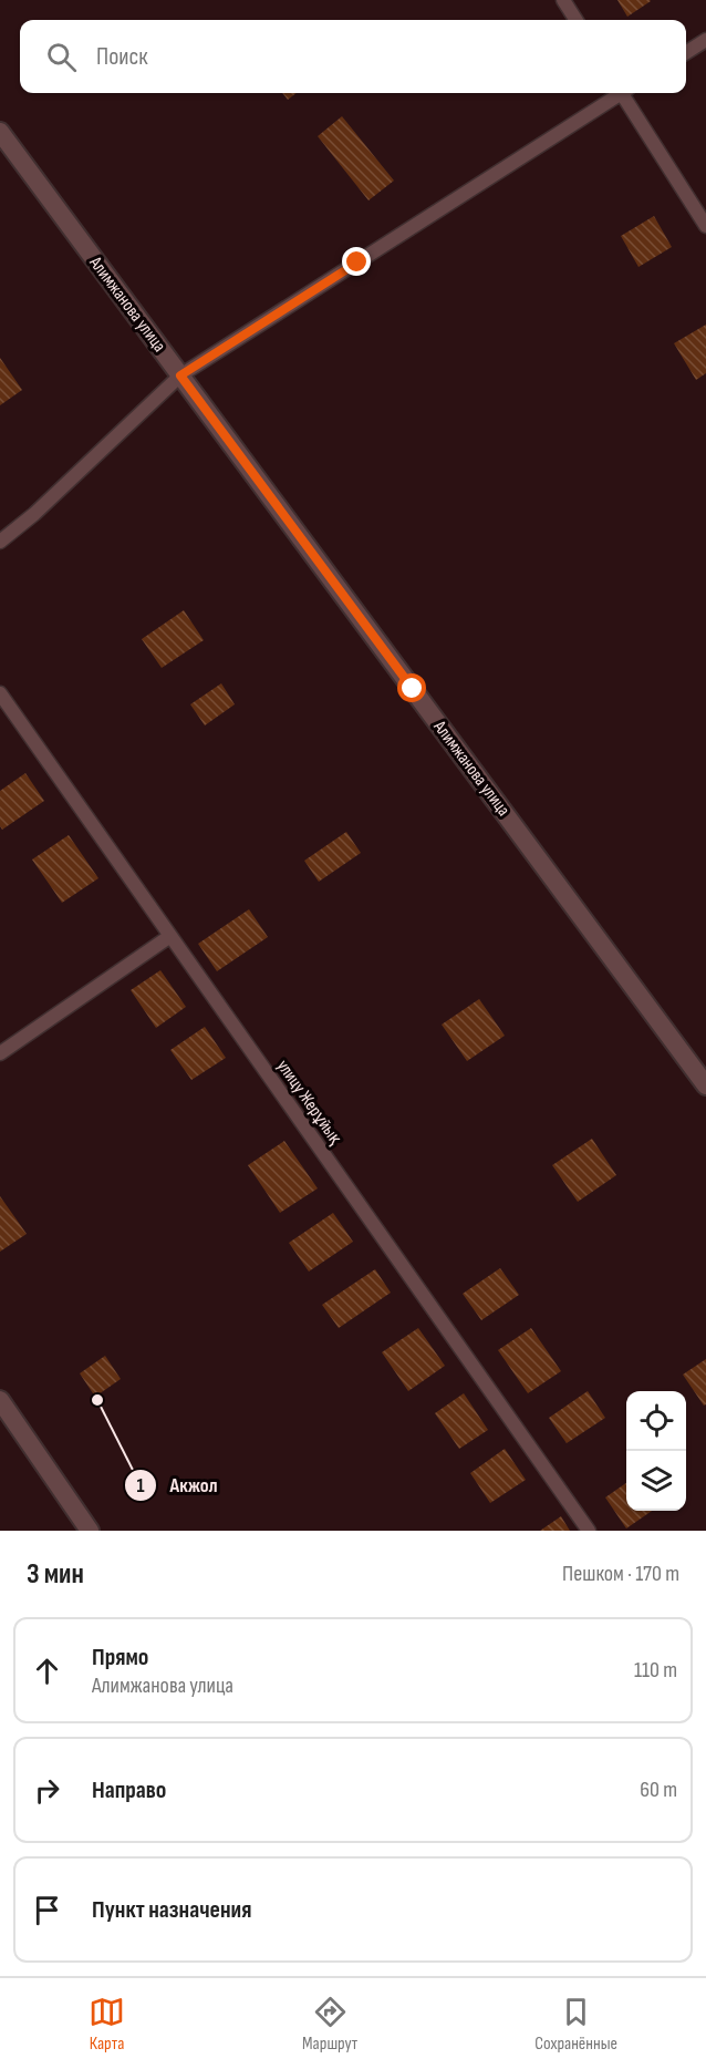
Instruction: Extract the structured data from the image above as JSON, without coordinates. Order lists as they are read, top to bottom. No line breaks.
{"streets":{"street":["Алимжанова улица"],"lane":["улицу Жерұйық"]},"places":["Акжол"],"page":{"search":"Поиск","heading":["3 мин","Пешком · 170 m"],"list":[["Прямо","Алимжанова улица","110 m"],["Направо","60 m"],"Пункт назначения"],"nav":["Карта","Маршрут","Сохранённые"]}}
